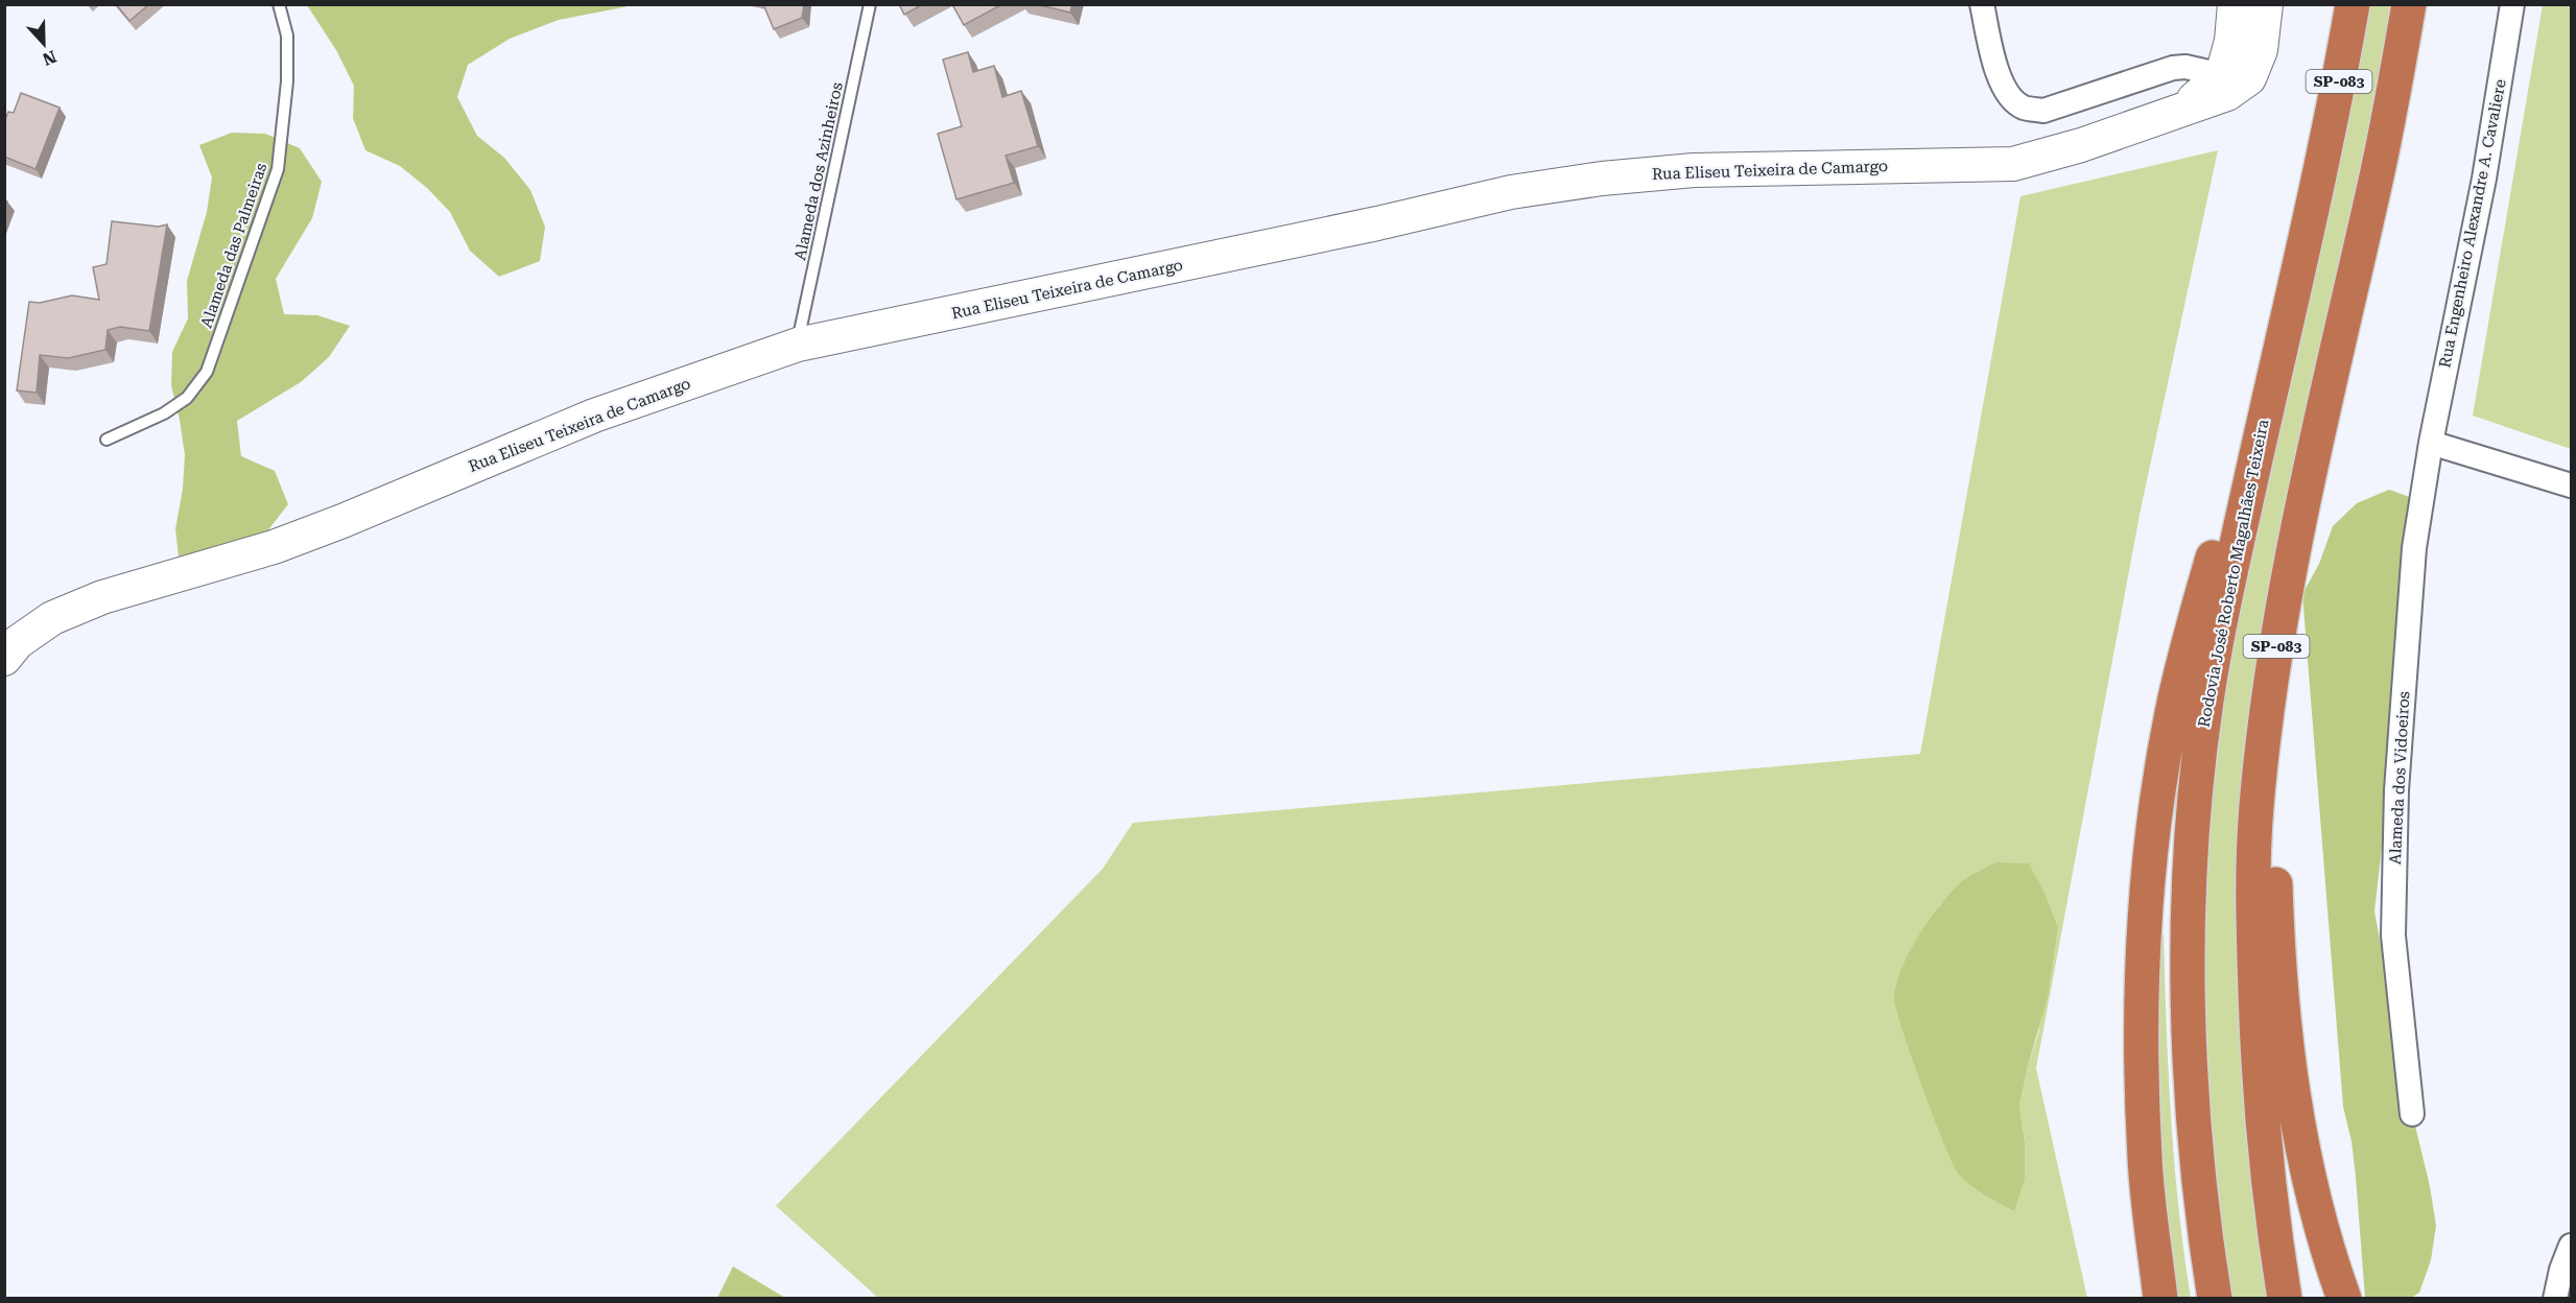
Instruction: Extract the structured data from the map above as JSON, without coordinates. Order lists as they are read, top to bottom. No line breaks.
{"streets":{"highway":["SP-083","Rodovia José Roberto Magalhães Teixeira"],"street":["Rua Eliseu Teixeira de Camargo","Rua Engenheiro Alexandre A. Cavaliere","Alameda dos Vidoeiros"],"lane":["Alameda dos Azinheiros","Alameda das Palmeiras"]},"crossings":[["Rua Eliseu Teixeira de Camargo","Alameda dos Azinheiros"],["Rua Engenheiro Alexandre A. Cavaliere","Alameda dos Vidoeiros"]],"north":"bottom"}
